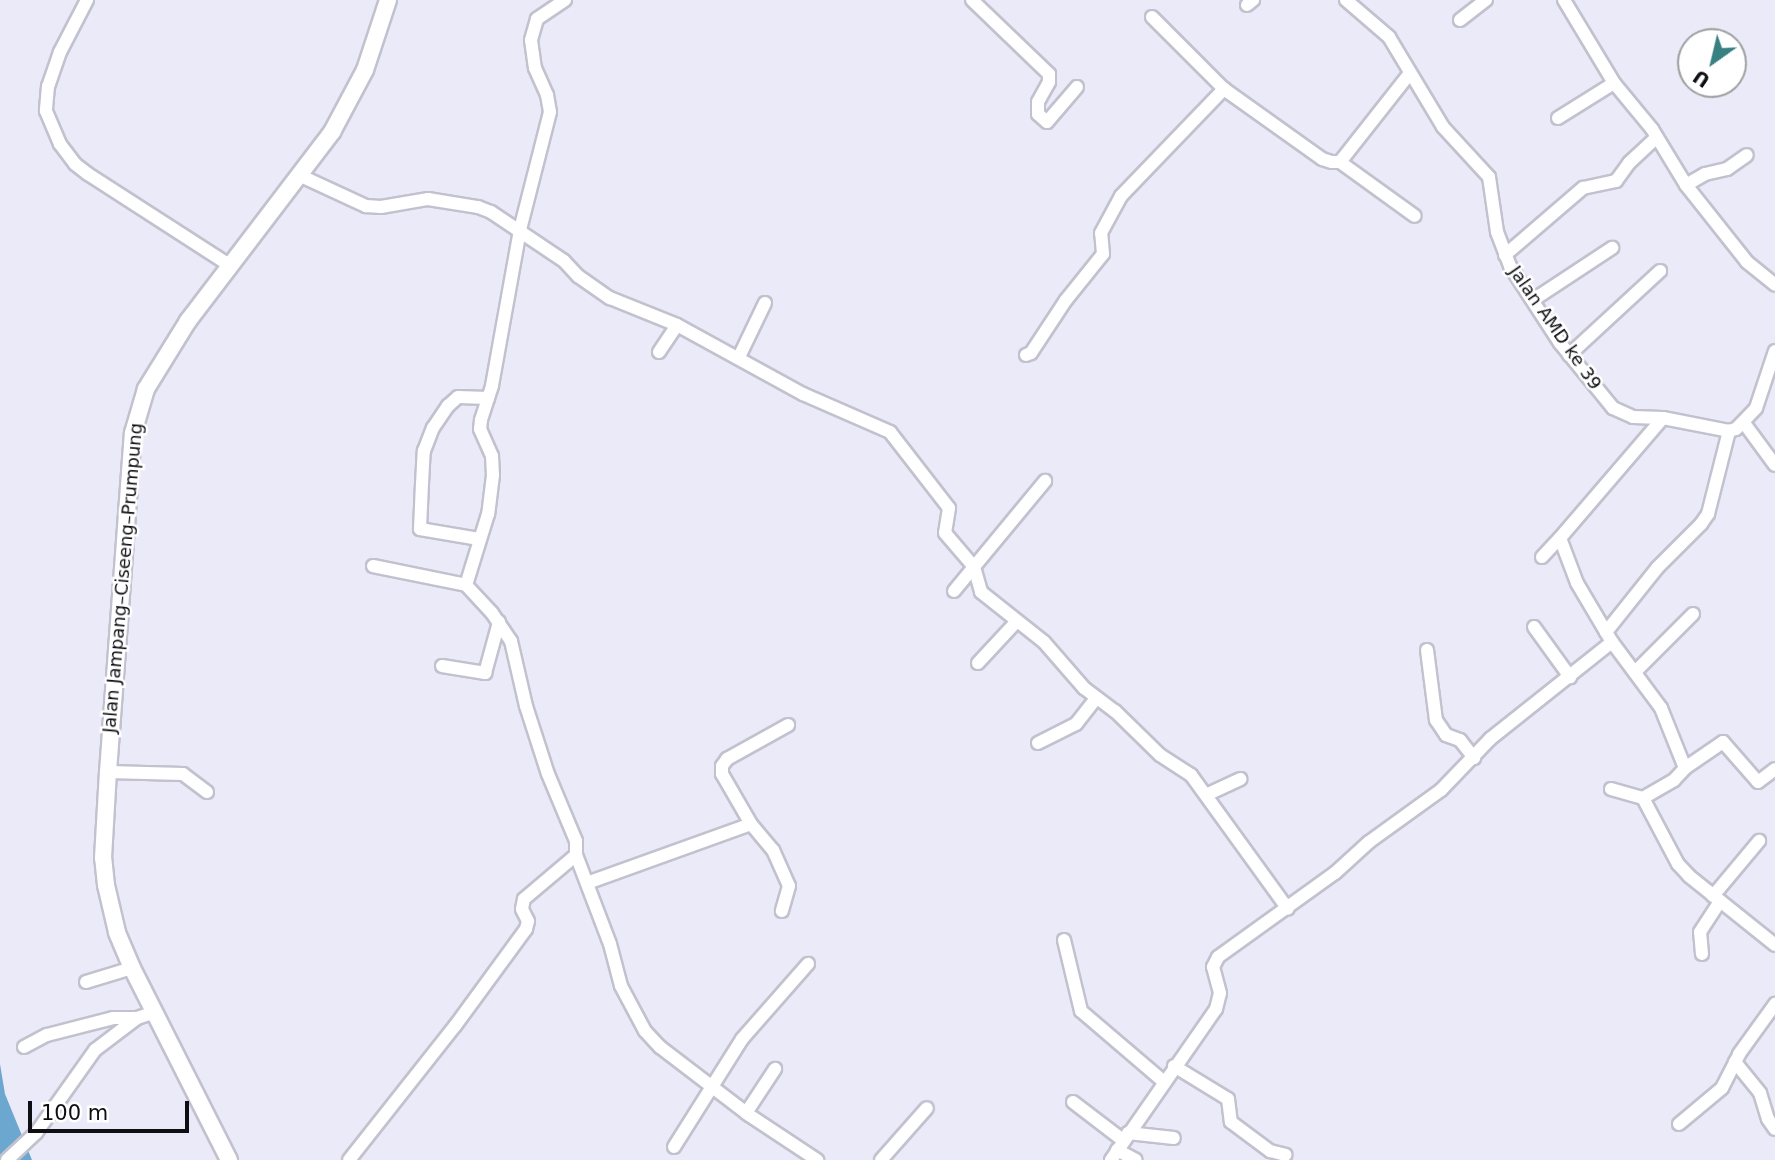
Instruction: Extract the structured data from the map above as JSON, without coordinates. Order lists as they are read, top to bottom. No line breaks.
{"streets":{"main road":["Jalan Jampang–Ciseeng–Prumpung"],"street":["Jalan AMD ke 39"]},"scale_bar":"100 m","north":"bottom left"}
